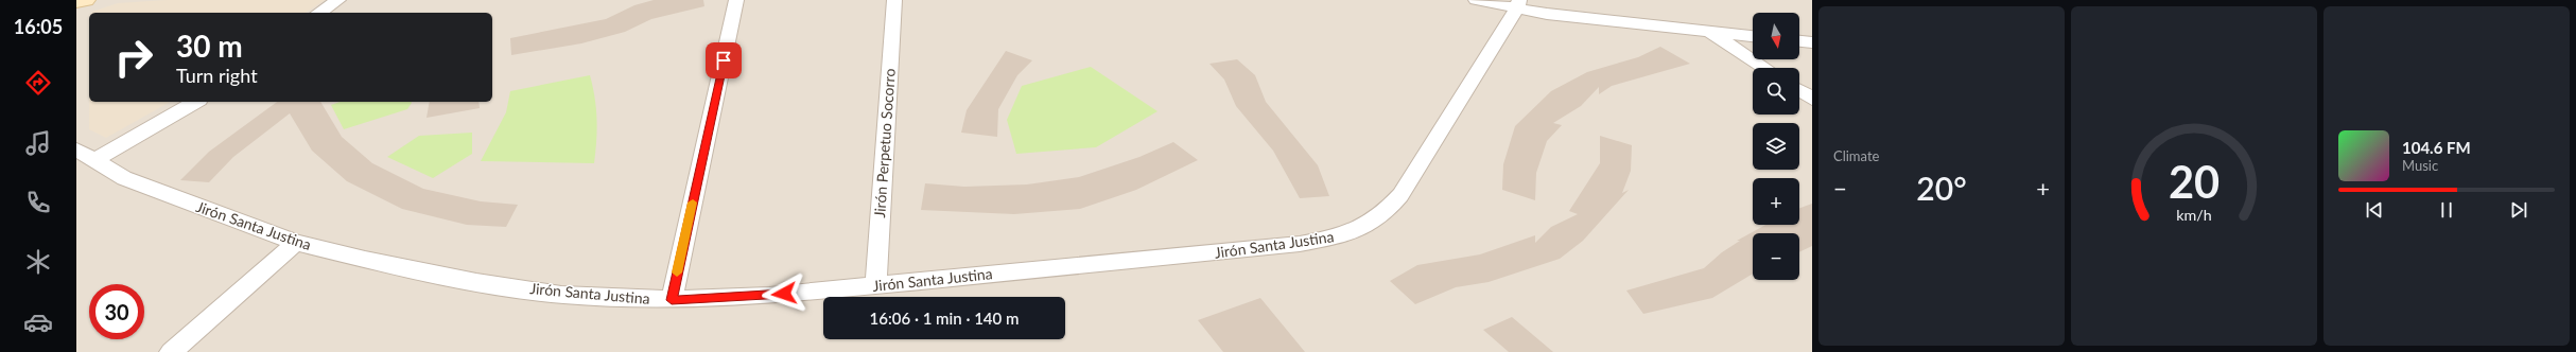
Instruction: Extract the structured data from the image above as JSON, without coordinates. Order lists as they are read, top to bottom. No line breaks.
{"streets":{"street":["Jirón Perpetuo Socorro","Jirón Santa Justina"]},"crossings":[["Jirón Perpetuo Socorro","Jirón Santa Justina"]],"north":"bottom","page":{"tabs":"16:05","tile":"Climate","map_buttons":["+","−"],"turn":["30 m","Turn right"],"song":["104.6 FM","Music"],"heat":["−","20°","+"],"limit":"30","trip":"16:06 · 1 min · 140 m","gauge":["20","km/h"]}}
